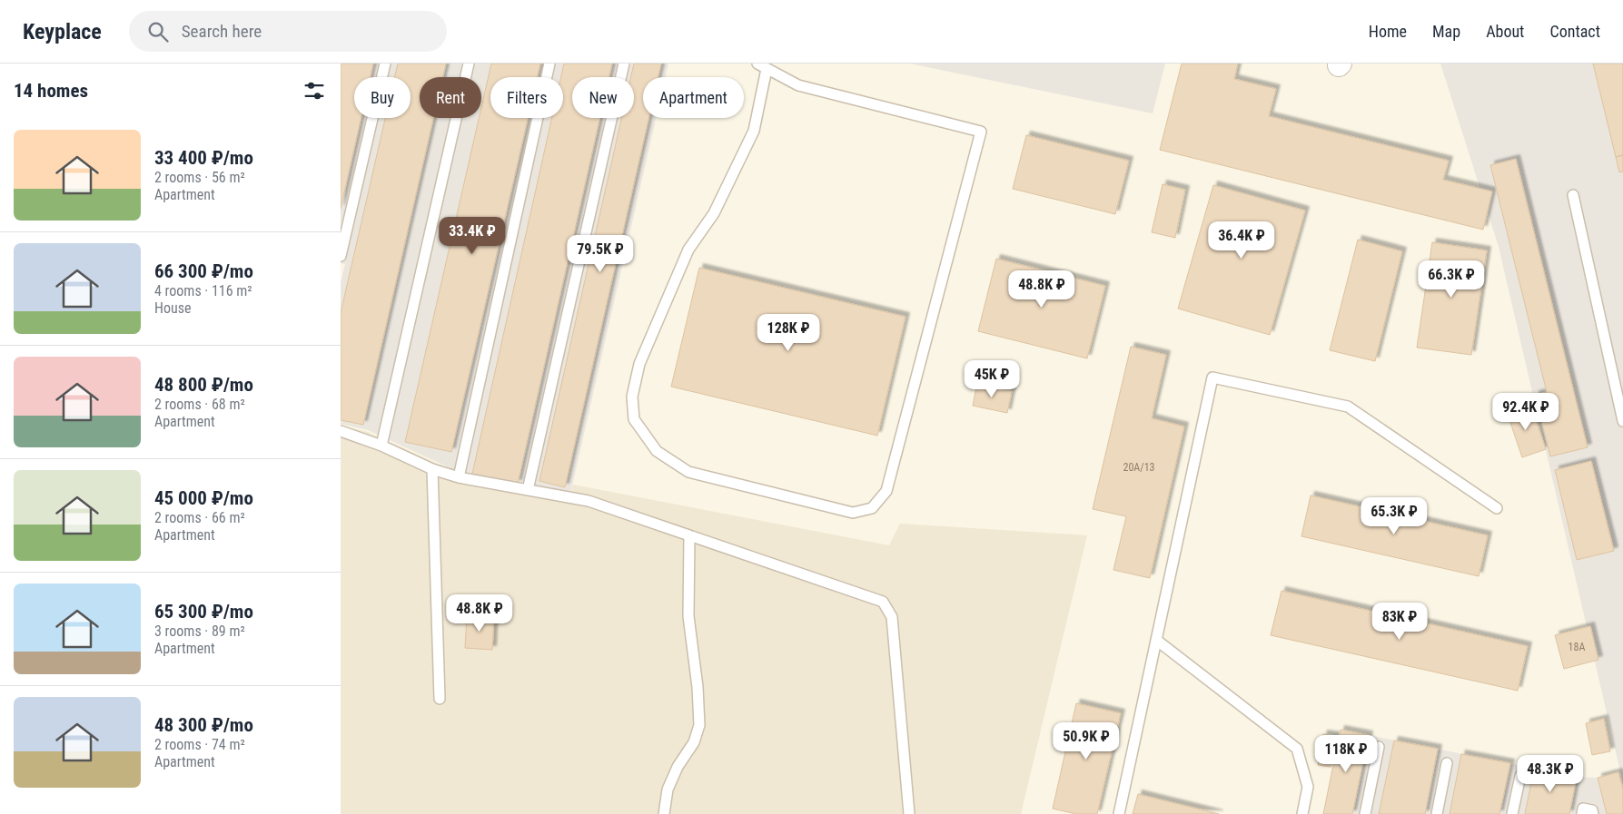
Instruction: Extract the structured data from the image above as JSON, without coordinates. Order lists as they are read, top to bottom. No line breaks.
{"house_numbers":["20А/13","18А"],"page":{"header":"Keyplace","search":"Search here","nav":["Home","Map","About","Contact"],"heading":"14 homes","chip":["Buy","Rent","Filters","New","Apartment"],"list":[{"name":"33 400 ₽/mo","note":"2 rooms · 56 m² · Apartment"},{"name":"66 300 ₽/mo","note":"4 rooms · 116 m² · House"},{"name":"48 800 ₽/mo","note":"2 rooms · 68 m² · Apartment"},{"name":"45 000 ₽/mo","note":"2 rooms · 66 m² · Apartment"},{"name":"65 300 ₽/mo","note":"3 rooms · 89 m² · Apartment"},{"name":"48 300 ₽/mo","note":"2 rooms · 74 m² · Apartment"}],"price":["33.4K ₽","36.4K ₽","79.5K ₽","66.3K ₽","48.8K ₽","128K ₽","45K ₽","92.4K ₽","65.3K ₽","48.8K ₽","83K ₽","50.9K ₽","118K ₽","48.3K ₽"]}}
